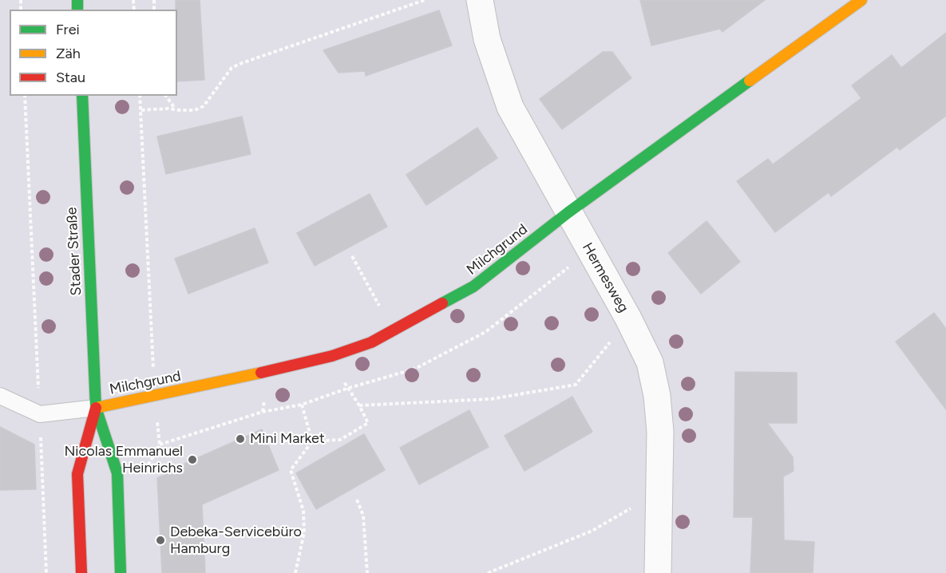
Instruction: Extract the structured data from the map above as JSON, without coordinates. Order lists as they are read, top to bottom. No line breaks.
{"streets":{"street":["Milchgrund","Stader Straße","Hermesweg"]},"crossings":[["Milchgrund","Stader Straße"],["Milchgrund","Hermesweg"]],"places":["Mini Market","Nicolas Emmanuel Heinrichs","Debeka-Servicebüro Hamburg"],"legend":["Frei","Zäh","Stau"]}
